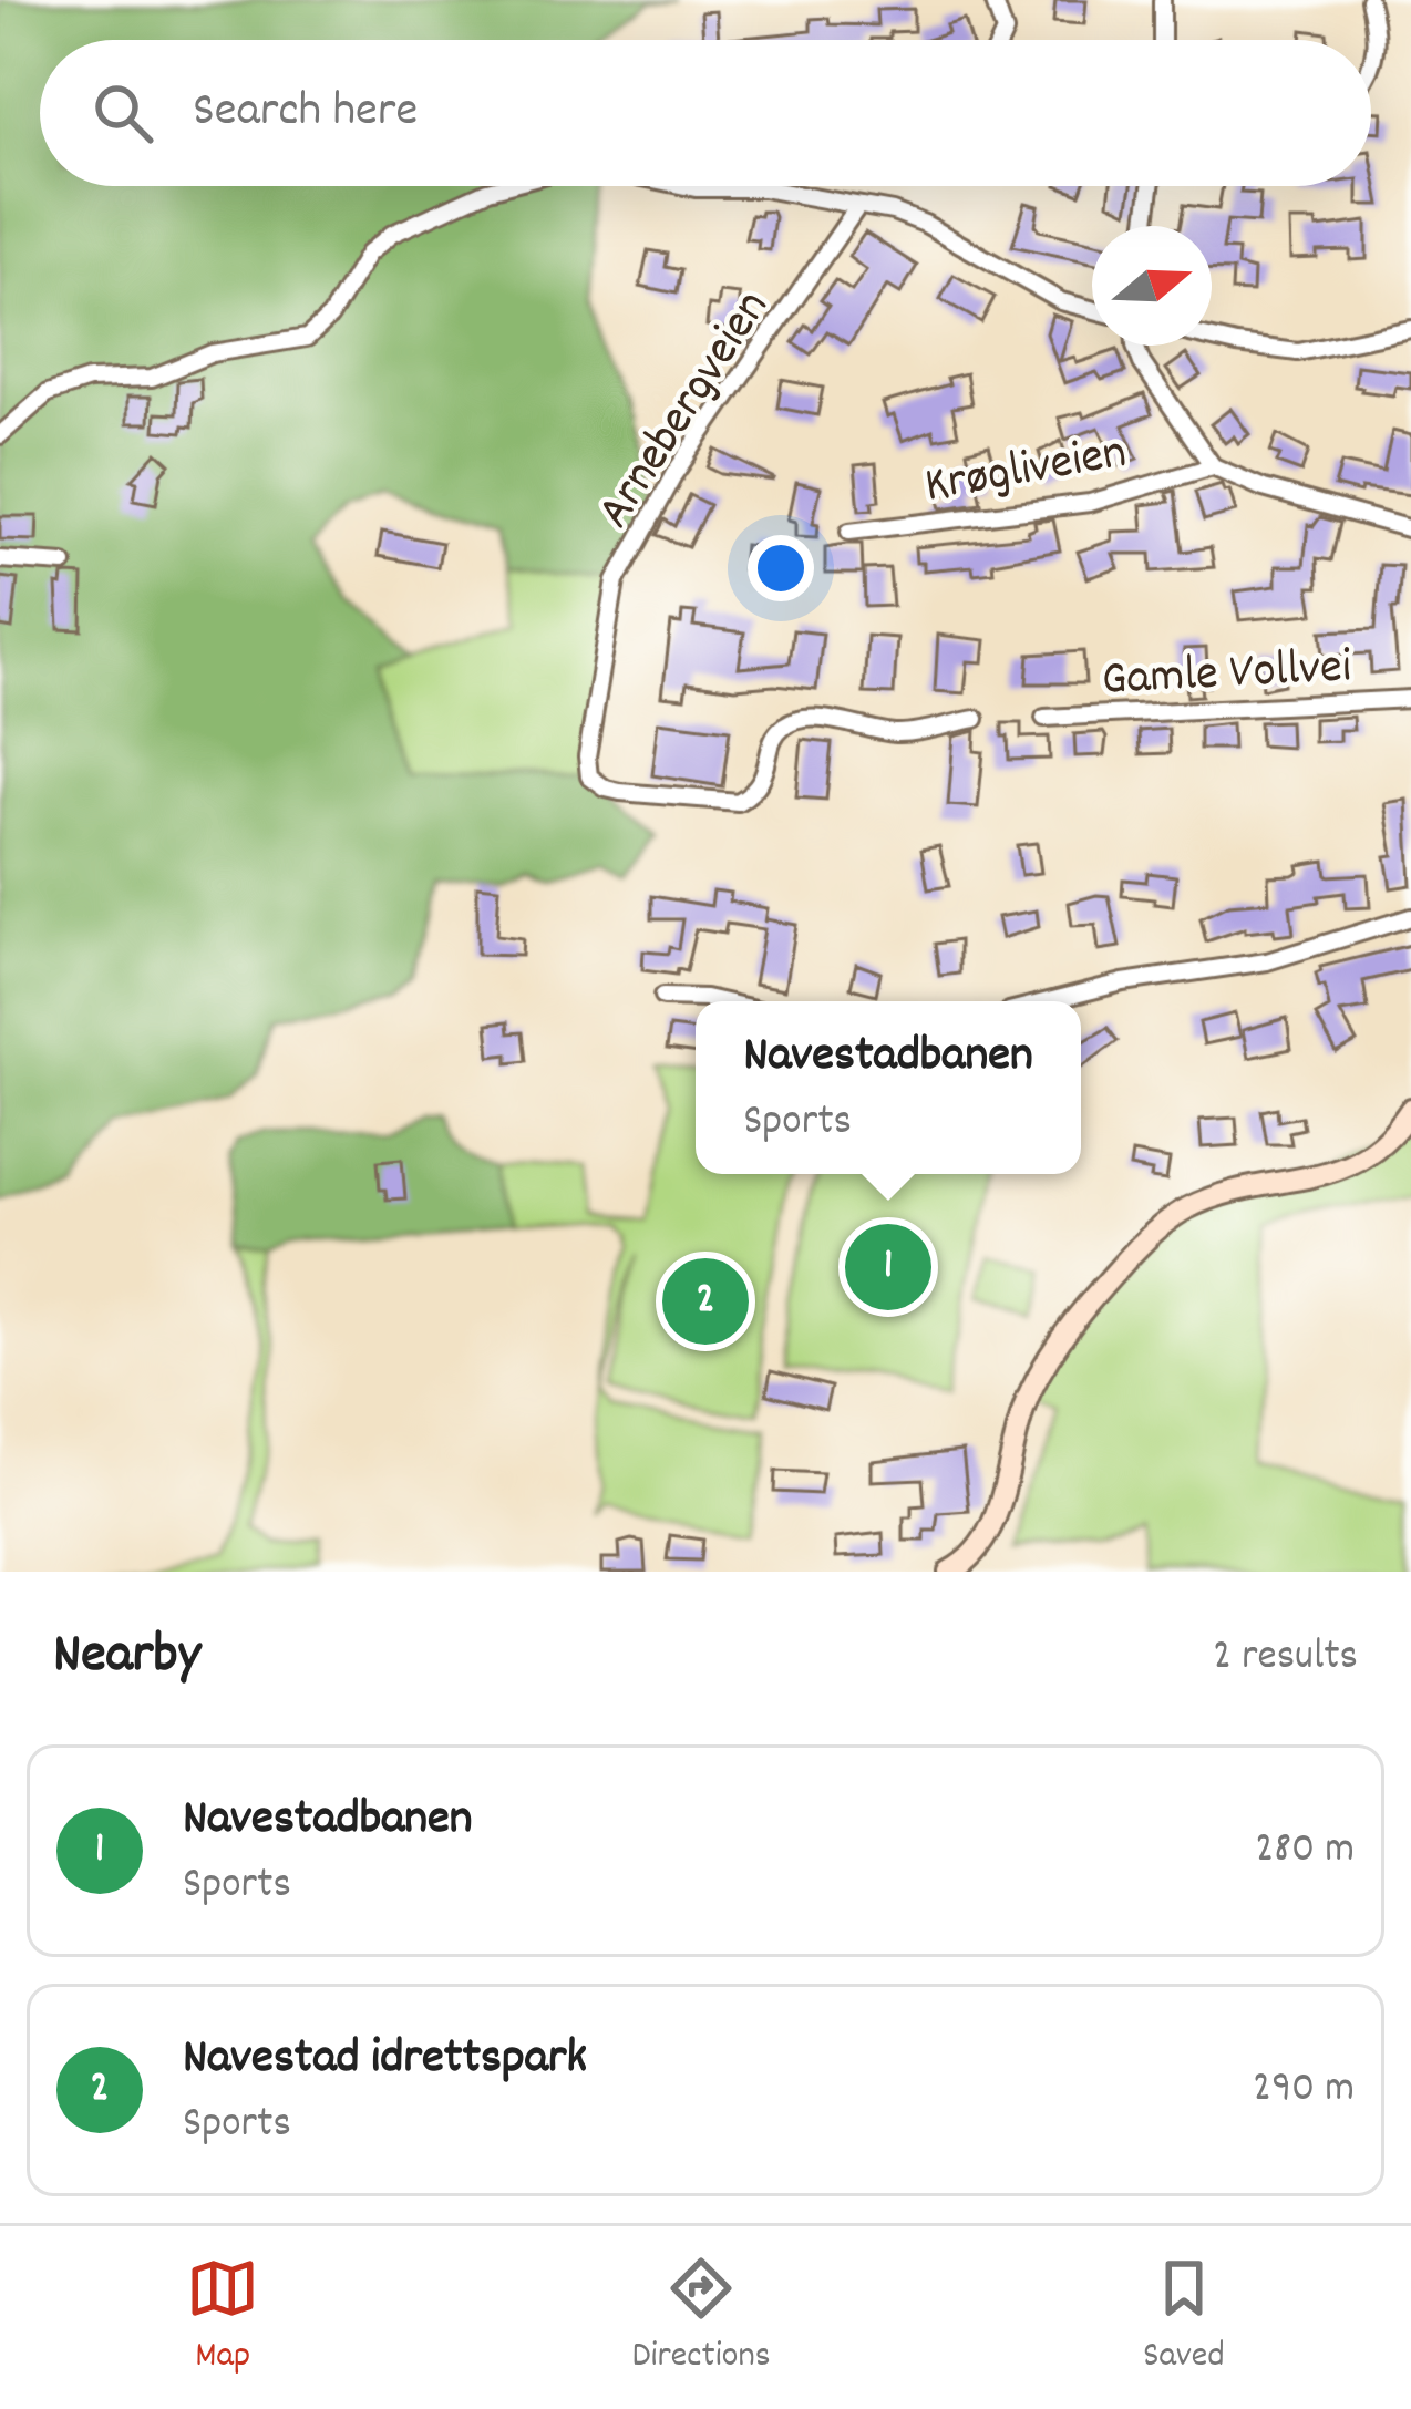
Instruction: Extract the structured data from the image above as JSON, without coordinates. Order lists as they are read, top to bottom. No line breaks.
{"streets":{"street":["Arnebergveien","Krøgliveien","Gamle Vollvei"]},"north":"right","page":{"search":"Search here","popup":["Navestadbanen","Sports"],"pins":["1","2"],"heading":["Nearby","2 results"],"list":[{"mark":"1","name":"Navestadbanen","note":"Sports","value":"280 m"},{"mark":"2","name":"Navestad idrettspark","note":"Sports","value":"290 m"}],"nav":["Map","Directions","Saved"]}}
